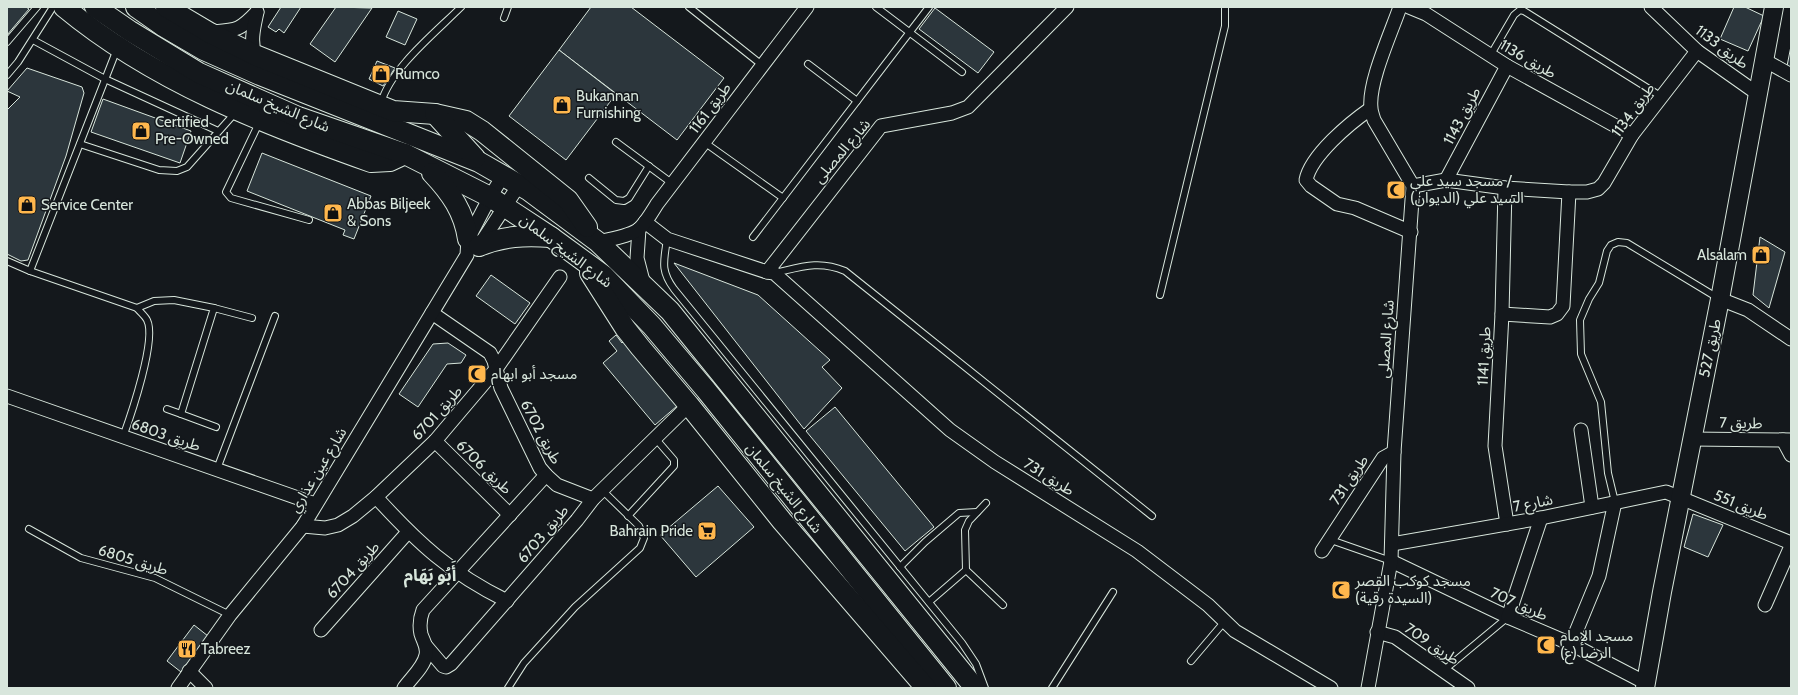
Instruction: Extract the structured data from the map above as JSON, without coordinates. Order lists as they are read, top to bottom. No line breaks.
{"streets":{"main road":["شارع الشيخ سلمان"],"street":["طريق 1133","طريق 1136","طريق 1161","طريق 1134","طريق 1143","شارع المصلى","طريق 527","طريق 1141","طريق 6701","طريق 7","طريق 6702","طريق 6803","طريق 6706","شارع عين عذاري","طريق 731","شارع 7","طريق 551","طريق 6703","طريق 6704","طريق 707","طريق 709"],"lane":["طريق 6805"]},"crossings":[["طريق 1133","طريق 1134"],["طريق 1133","طريق 527"],["طريق 1136","طريق 1134"],["طريق 1136","طريق 1143"],["شارع الشيخ سلمان","شارع عين عذاري"],["شارع المصلى","طريق 731"],["شارع المصلى","شارع 7"],["شارع المصلى","طريق 707"],["شارع المصلى","طريق 709"],["طريق 527","طريق 7"],["طريق 527","شارع 7"],["طريق 527","طريق 551"],["طريق 527","طريق 707"],["طريق 1141","شارع 7"],["طريق 6701","طريق 6702"],["طريق 6701","طريق 6706"],["طريق 6701","شارع عين عذاري"],["طريق 6702","طريق 6706"],["طريق 6702","شارع عين عذاري"],["طريق 6702","طريق 6703"],["طريق 6803","شارع عين عذاري"],["طريق 6706","طريق 6703"],["شارع عين عذاري","طريق 6805"],["شارع 7","طريق 551"]],"districts":["أَبُو بَهَام"],"places":{"shop":["Rumco","Bukannan Furnishing","Certified Pre-Owned","Service Center","Abbas Biljeek & Sons","Alsalam"],"mosque":["مسجد سيد علي / السيد علي (الديوان)","مسجد أبو ابهام","مسجد كوكب القصر (السيدة رقية)","مسجد الإمام الرضا (ع)"],"supermarket":["Bahrain Pride"],"restaurant":["Tabreez"]}}
